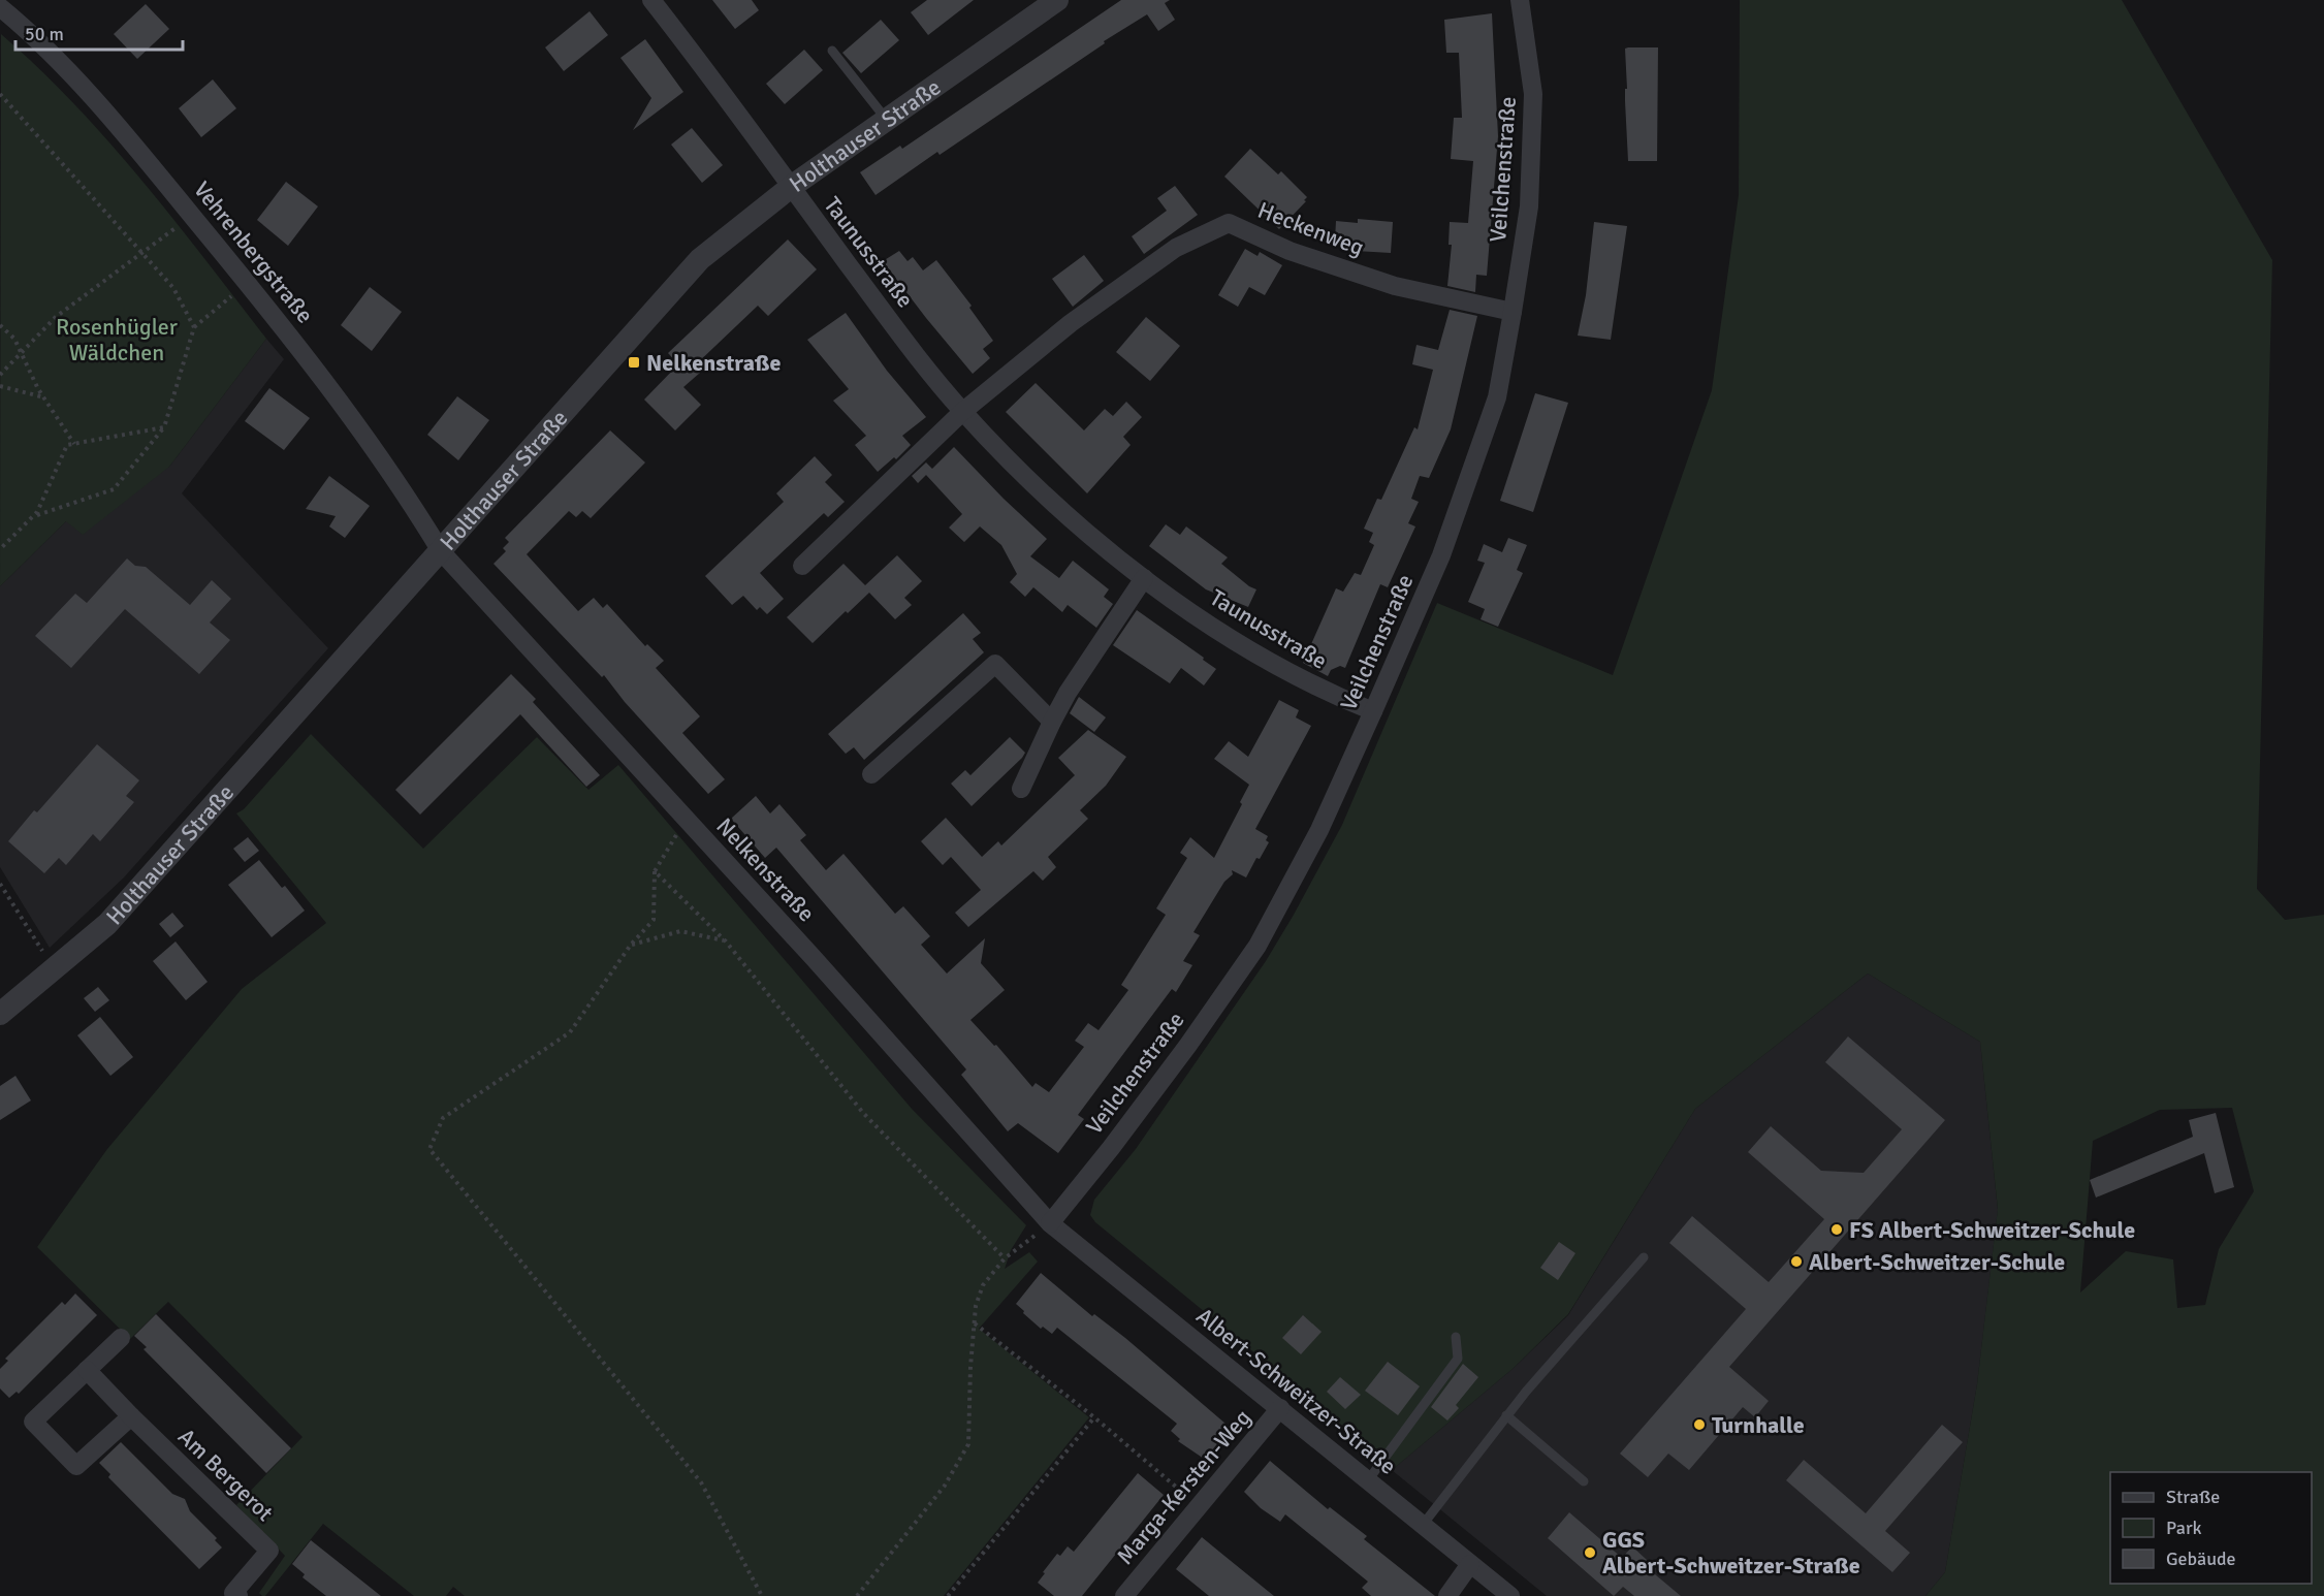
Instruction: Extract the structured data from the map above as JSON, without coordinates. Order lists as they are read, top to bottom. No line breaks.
{"streets":{"street":["Holthauser Straße","Veilchenstraße","Heckenweg","Vehrenbergstraße","Taunusstraße","Nelkenstraße","Albert-Schweitzer-Straße","Am Bergerot","Marga-Kersten-Weg"]},"crossings":[["Holthauser Straße","Vehrenbergstraße"],["Holthauser Straße","Taunusstraße"],["Holthauser Straße","Nelkenstraße"],["Veilchenstraße","Heckenweg"],["Veilchenstraße","Taunusstraße"],["Veilchenstraße","Nelkenstraße"],["Veilchenstraße","Albert-Schweitzer-Straße"],["Heckenweg","Taunusstraße"],["Vehrenbergstraße","Nelkenstraße"],["Nelkenstraße","Albert-Schweitzer-Straße"],["Albert-Schweitzer-Straße","Marga-Kersten-Weg"]],"parks":["Rosenhügler Wäldchen"],"places":{"transit":["Nelkenstraße"],"other":["FS Albert-Schweitzer-Schule","Albert-Schweitzer-Schule","Turnhalle","GGS Albert-Schweitzer-Straße"]},"legend":["Straße","Park","Gebäude"],"scale_bar":"50 m"}
